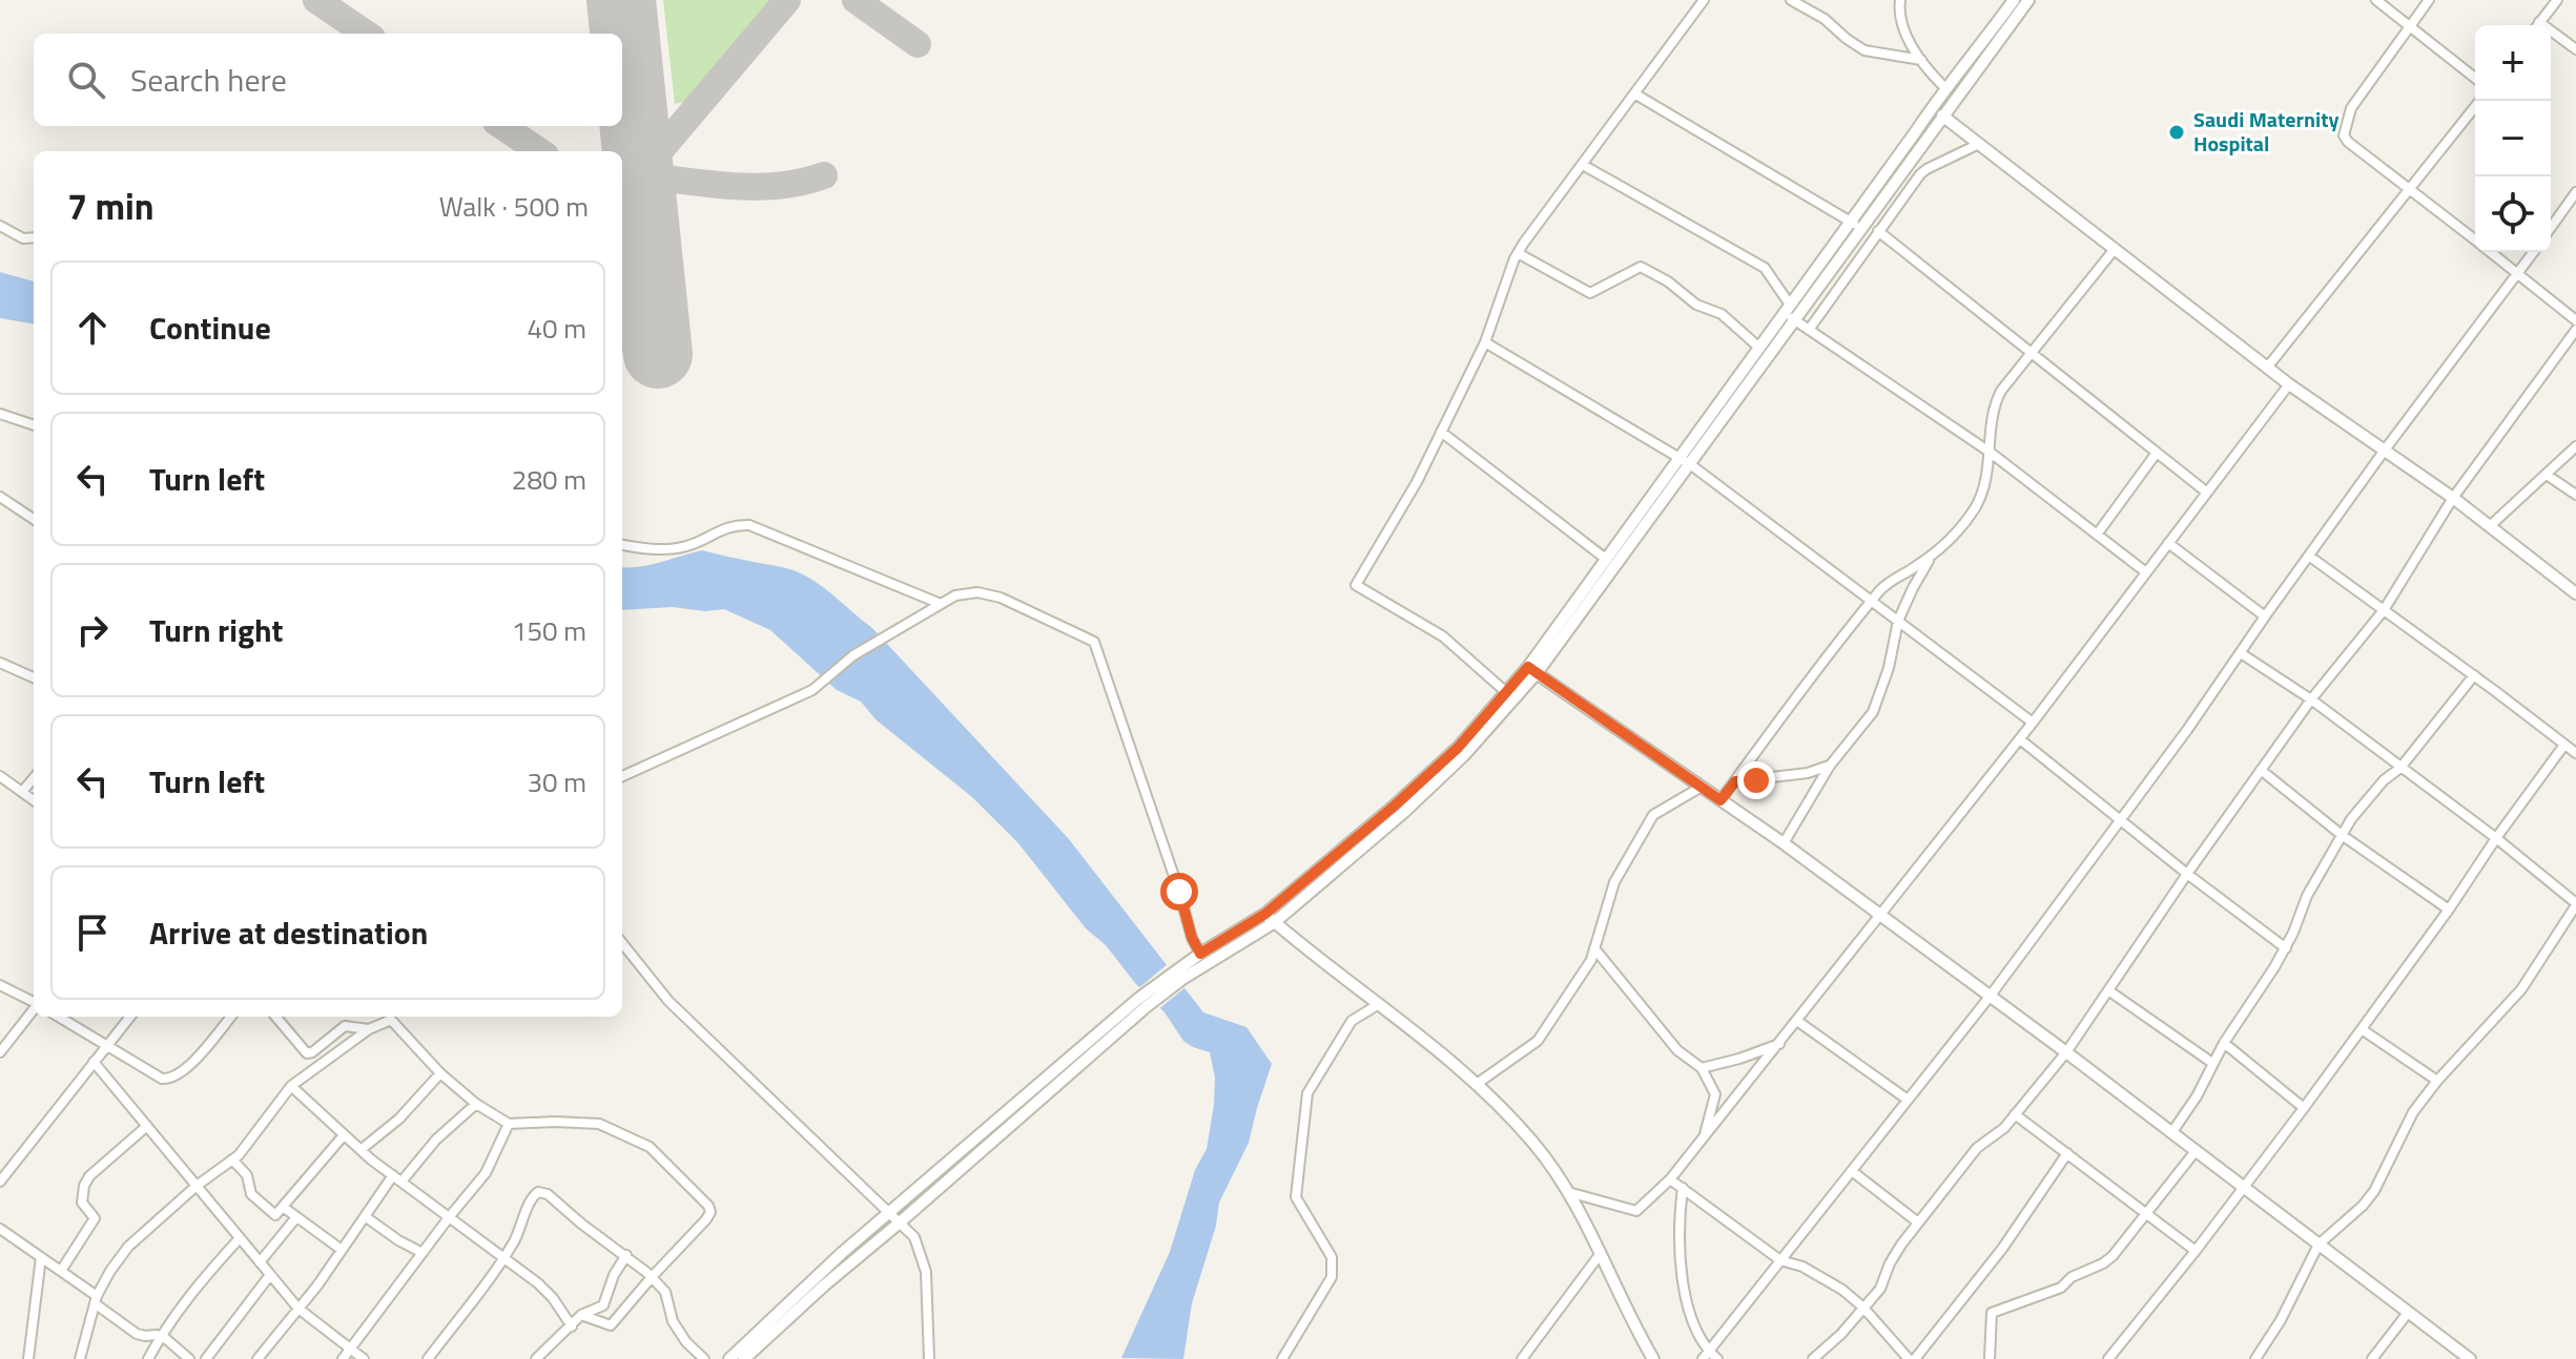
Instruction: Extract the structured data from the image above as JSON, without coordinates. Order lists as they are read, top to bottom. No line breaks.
{"places":["Saudi Maternity Hospital"],"page":{"map_buttons":["+","−"],"search":"Search here","heading":["7 min","Walk · 500 m"],"list":[["Continue","40 m"],["Turn left","280 m"],["Turn right","150 m"],["Turn left","30 m"],"Arrive at destination"]}}
